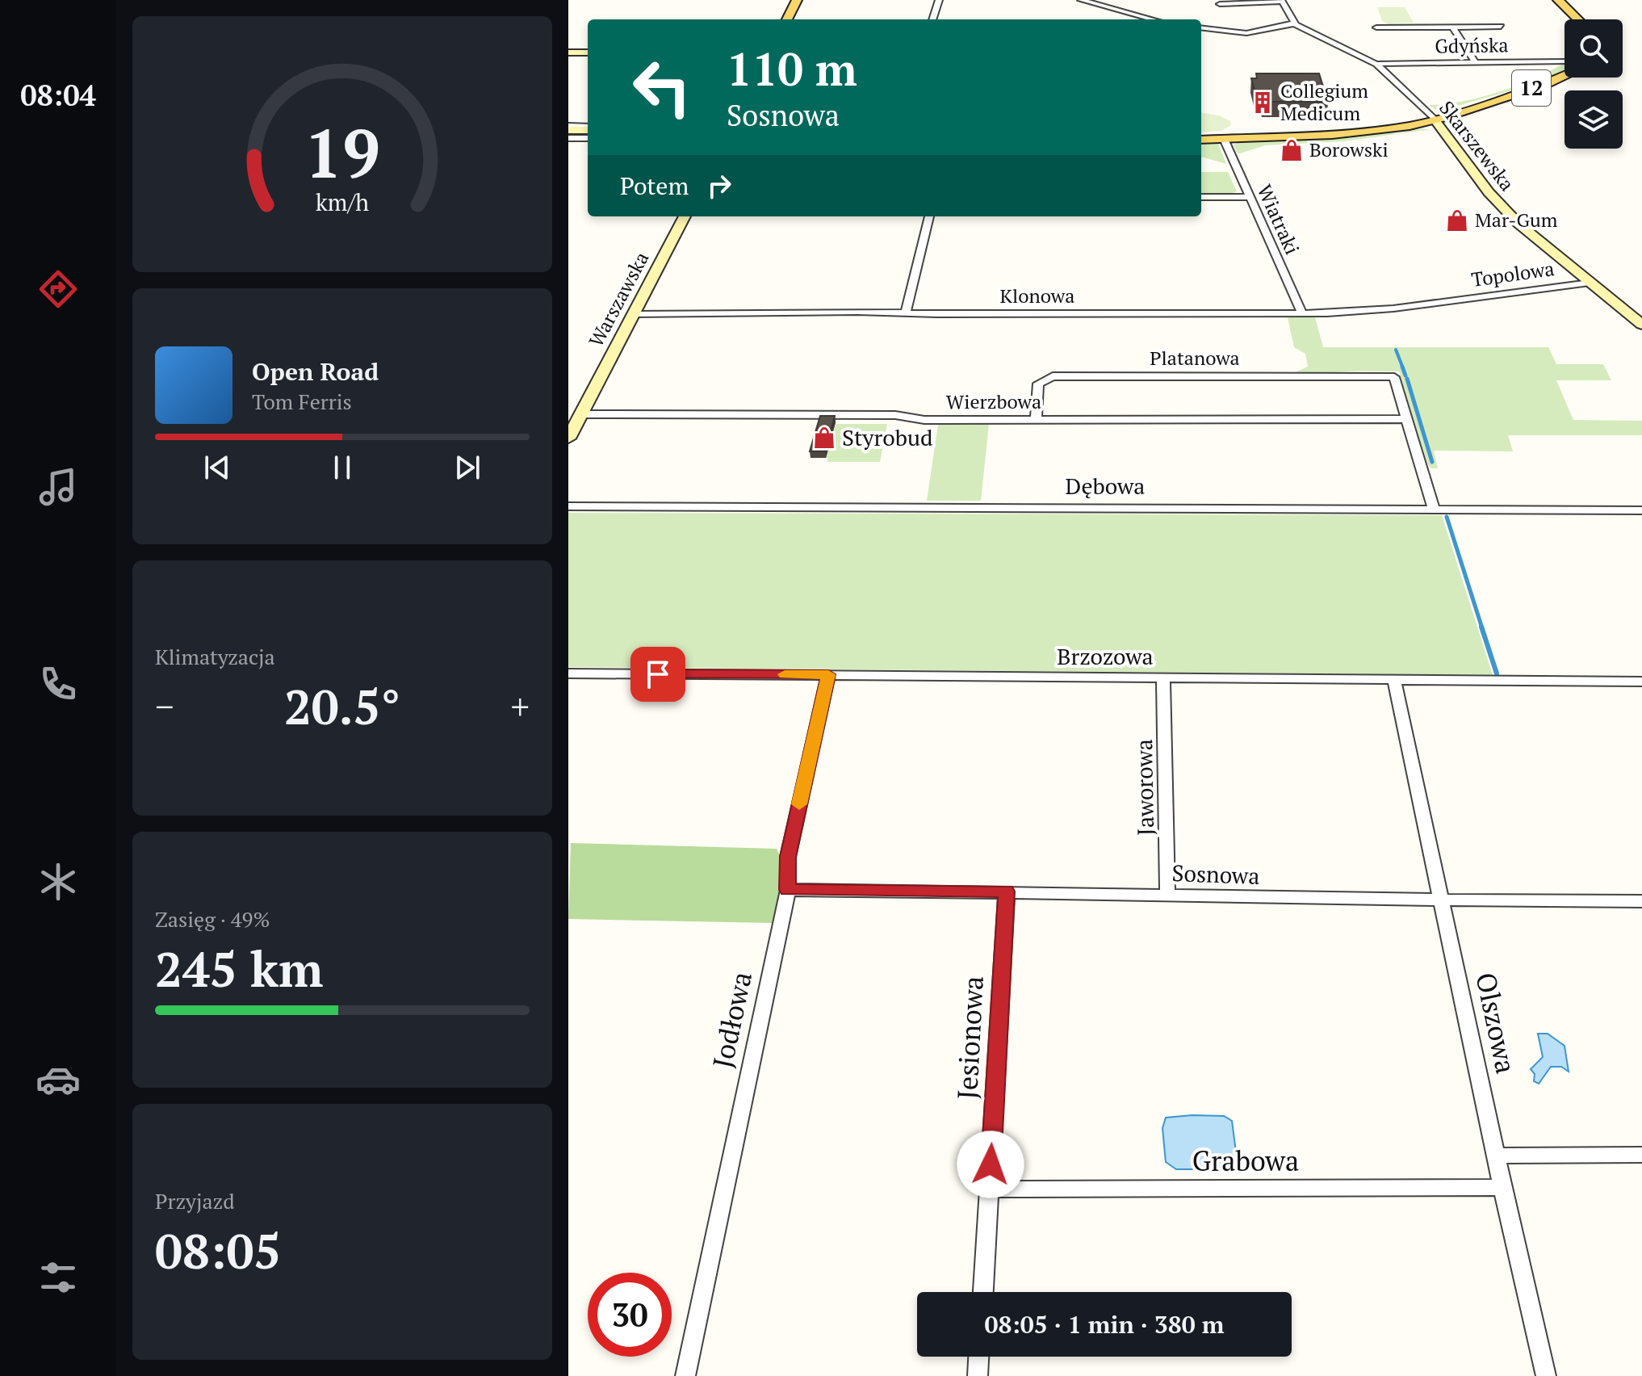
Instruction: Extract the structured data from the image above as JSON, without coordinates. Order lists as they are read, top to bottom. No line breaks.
{"streets":{"main road":["12"],"street":["Gdyńska","Skarszewska","Wiatraki","Topolowa","Klonowa","Warszawska","Platanowa","Wierzbowa","Dębowa","Brzozowa","Jaworowa","Sosnowa","Jodłowa","Olszowa","Jesionowa","Grabowa"]},"crossings":[["Gdyńska","Skarszewska"],["12","Skarszewska"],["12","Wiatraki"],["Skarszewska","Topolowa"],["Wiatraki","Klonowa"],["Topolowa","Klonowa"],["Klonowa","Warszawska"],["Warszawska","Wierzbowa"],["Platanowa","Wierzbowa"],["Brzozowa","Jaworowa"],["Brzozowa","Jodłowa"],["Brzozowa","Olszowa"],["Jaworowa","Sosnowa"],["Sosnowa","Jodłowa"],["Sosnowa","Olszowa"],["Sosnowa","Jesionowa"],["Olszowa","Grabowa"],["Jesionowa","Grabowa"]],"places":{"building":["Collegium Medicum"],"shop":["Borowski","Mar-Gum","Styrobud"]},"page":{"tabs":"08:04","turn":["110 m","Sosnowa"],"then":"Potem","song":["Open Road","Tom Ferris"],"tile":["Klimatyzacja",["Zasięg · 49%","245 km"],["Przyjazd","08:05"]],"heat":["−","20.5°","+"],"limit":"30","trip":"08:05 · 1 min · 380 m","gauge":["19","km/h"]}}
